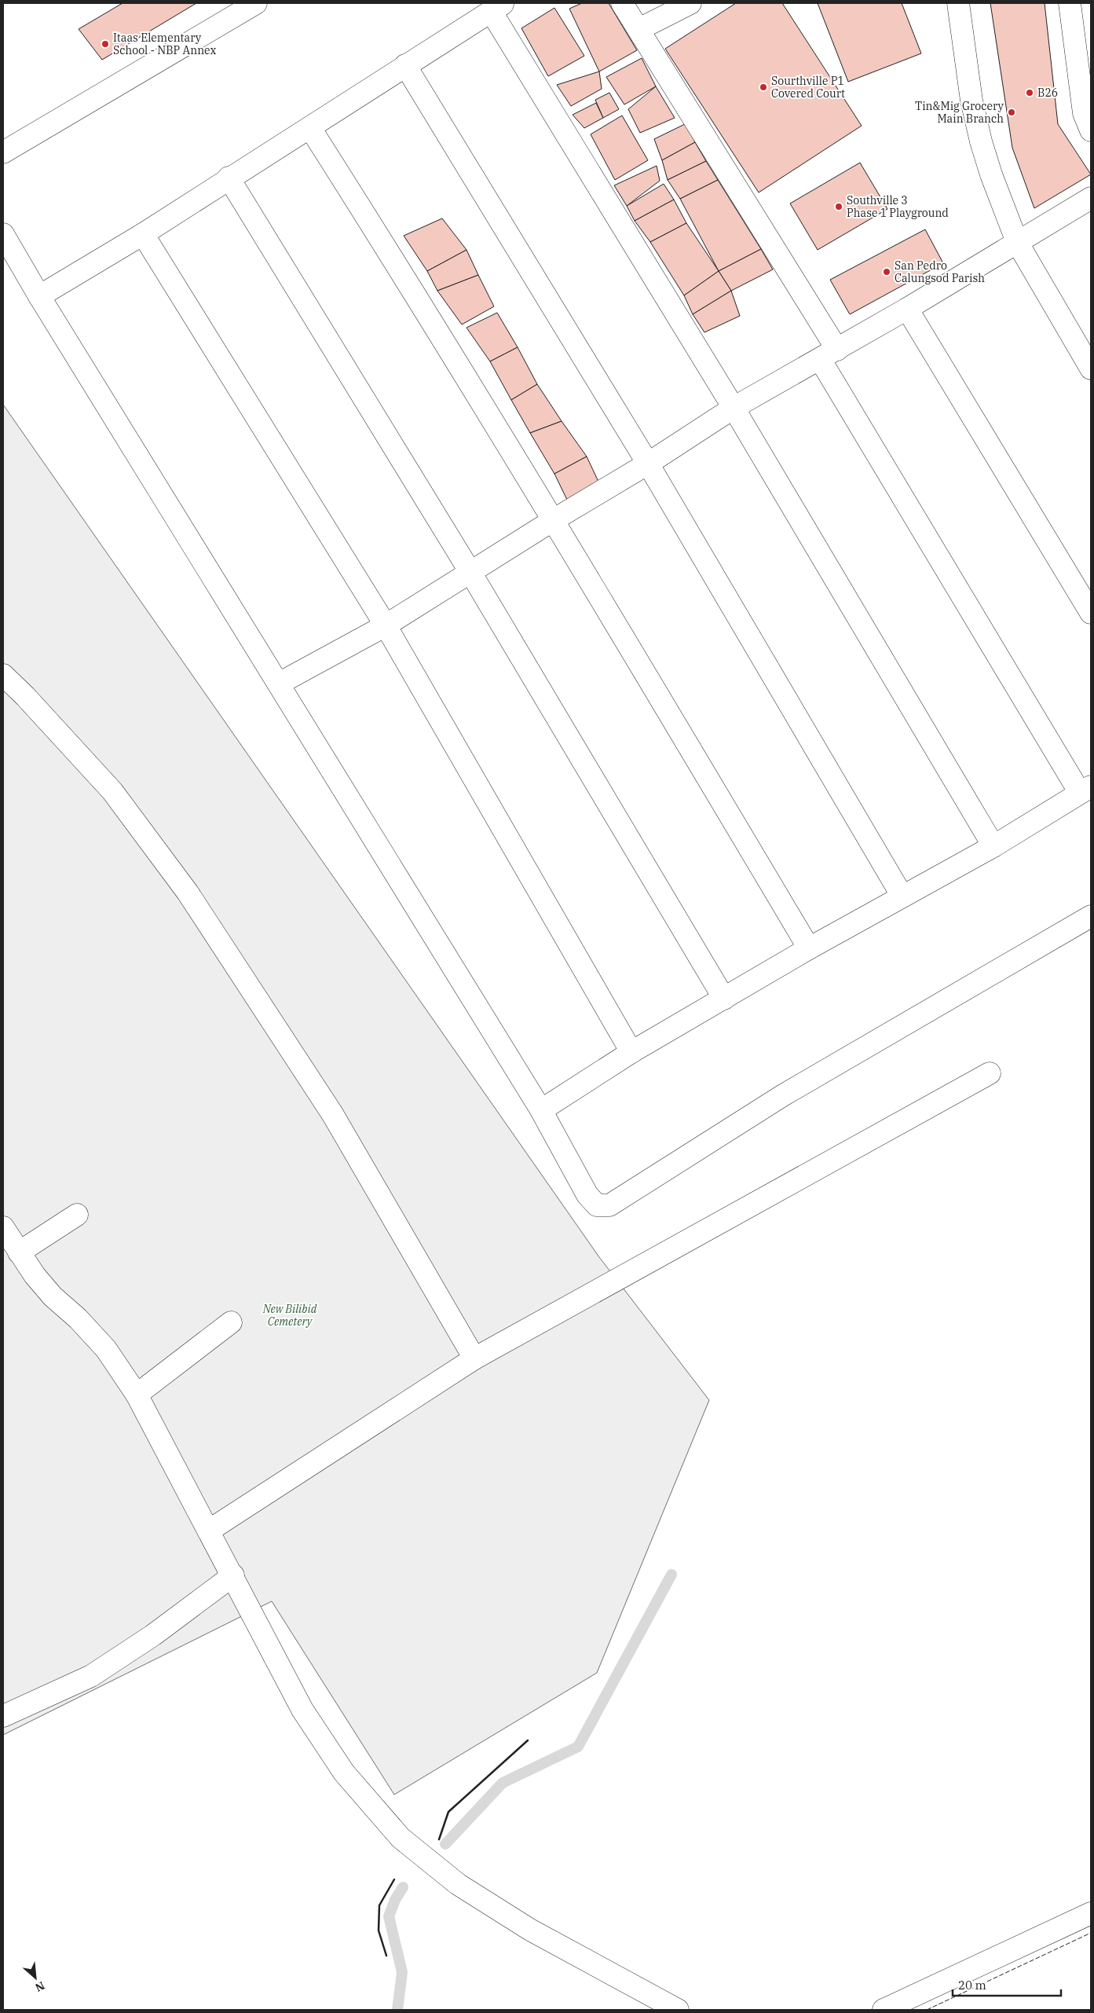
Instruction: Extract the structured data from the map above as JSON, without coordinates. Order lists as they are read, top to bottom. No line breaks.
{"parks":["New Bilibid Cemetery"],"places":["Itaas Elementary School - NBP Annex","Sourthville P1 Covered Court","B26","Tin&Mig Grocery Main Branch","Southville 3 Phase 1 Playground","San Pedro Calungsod Parish"],"scale_bar":"20 m","north":"bottom right"}
